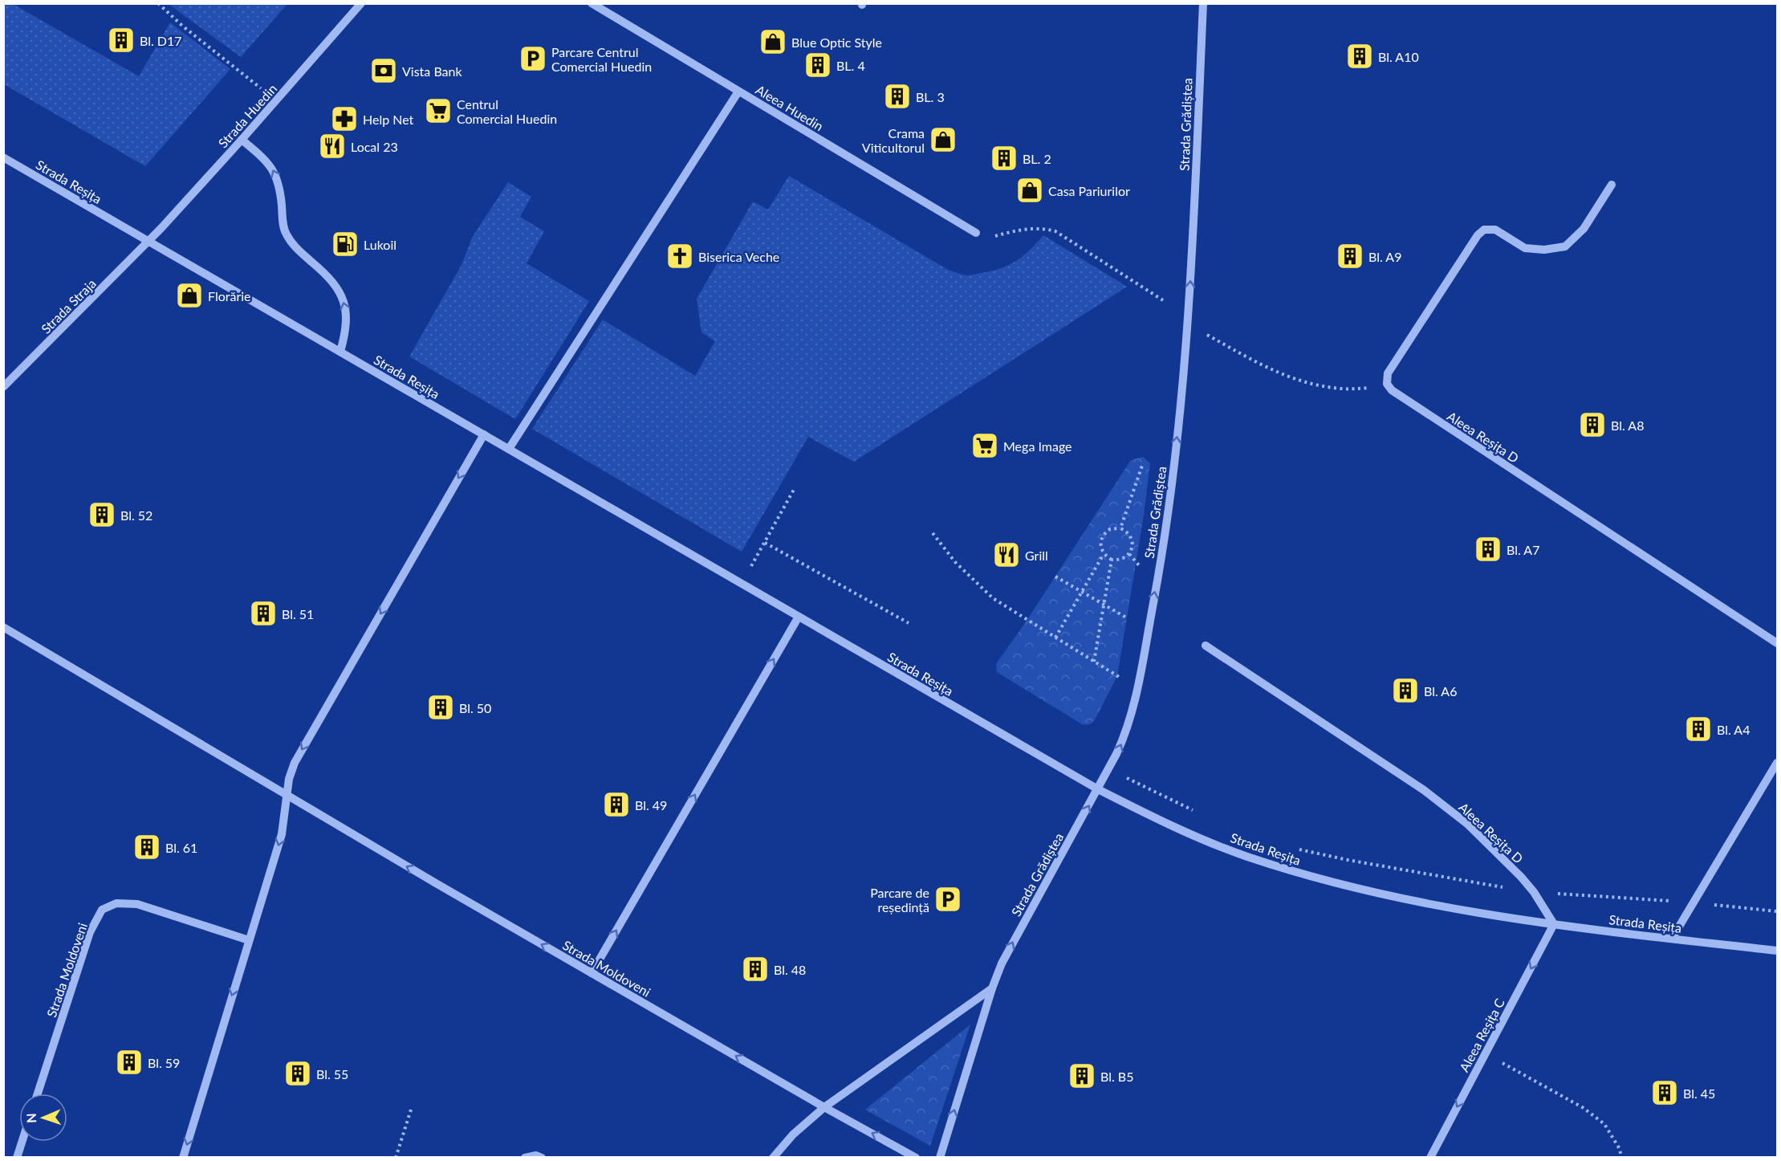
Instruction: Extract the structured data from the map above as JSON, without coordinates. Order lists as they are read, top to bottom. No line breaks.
{"streets":{"street":["Aleea Huedin","Strada Huedin","Strada Grădiștea","Strada Reșița","Strada Straja","Aleea Reșița D","Strada Moldoveni","Aleea Reșița C"]},"crossings":[["Strada Huedin","Strada Reșița"],["Strada Huedin","Strada Straja"],["Strada Grădiștea","Strada Reșița"],["Strada Reșița","Strada Straja"],["Strada Reșița","Aleea Reșița D"],["Strada Reșița","Aleea Reșița C"],["Aleea Reșița D","Aleea Reșița C"]],"one_way":["Strada Grădiștea","Strada Moldoveni","Aleea Reșița C"],"places":{"building":["Bl. D17","Bl. A10","BL. 4","BL. 3","BL. 2","Bl. A9","Bl. A8","Bl. 52","Bl. A7","Bl. 51","Bl. A6","Bl. 50","Bl. A4","Bl. 49","Bl. 61","Bl. 48","Bl. 59","Bl. 55","Bl. B5","Bl. 45"],"shop":["Blue Optic Style","Crama Viticultorul","Casa Pariurilor","Florărie"],"parking":["Parcare Centrul Comercial Huedin","Parcare de reședință"],"bank":["Vista Bank"],"supermarket":["Centrul Comercial Huedin","Mega Image"],"pharmacy":["Help Net"],"restaurant":["Local 23","Grill"],"fuel station":["Lukoil"],"church":["Biserica Veche"]},"north":"left"}
